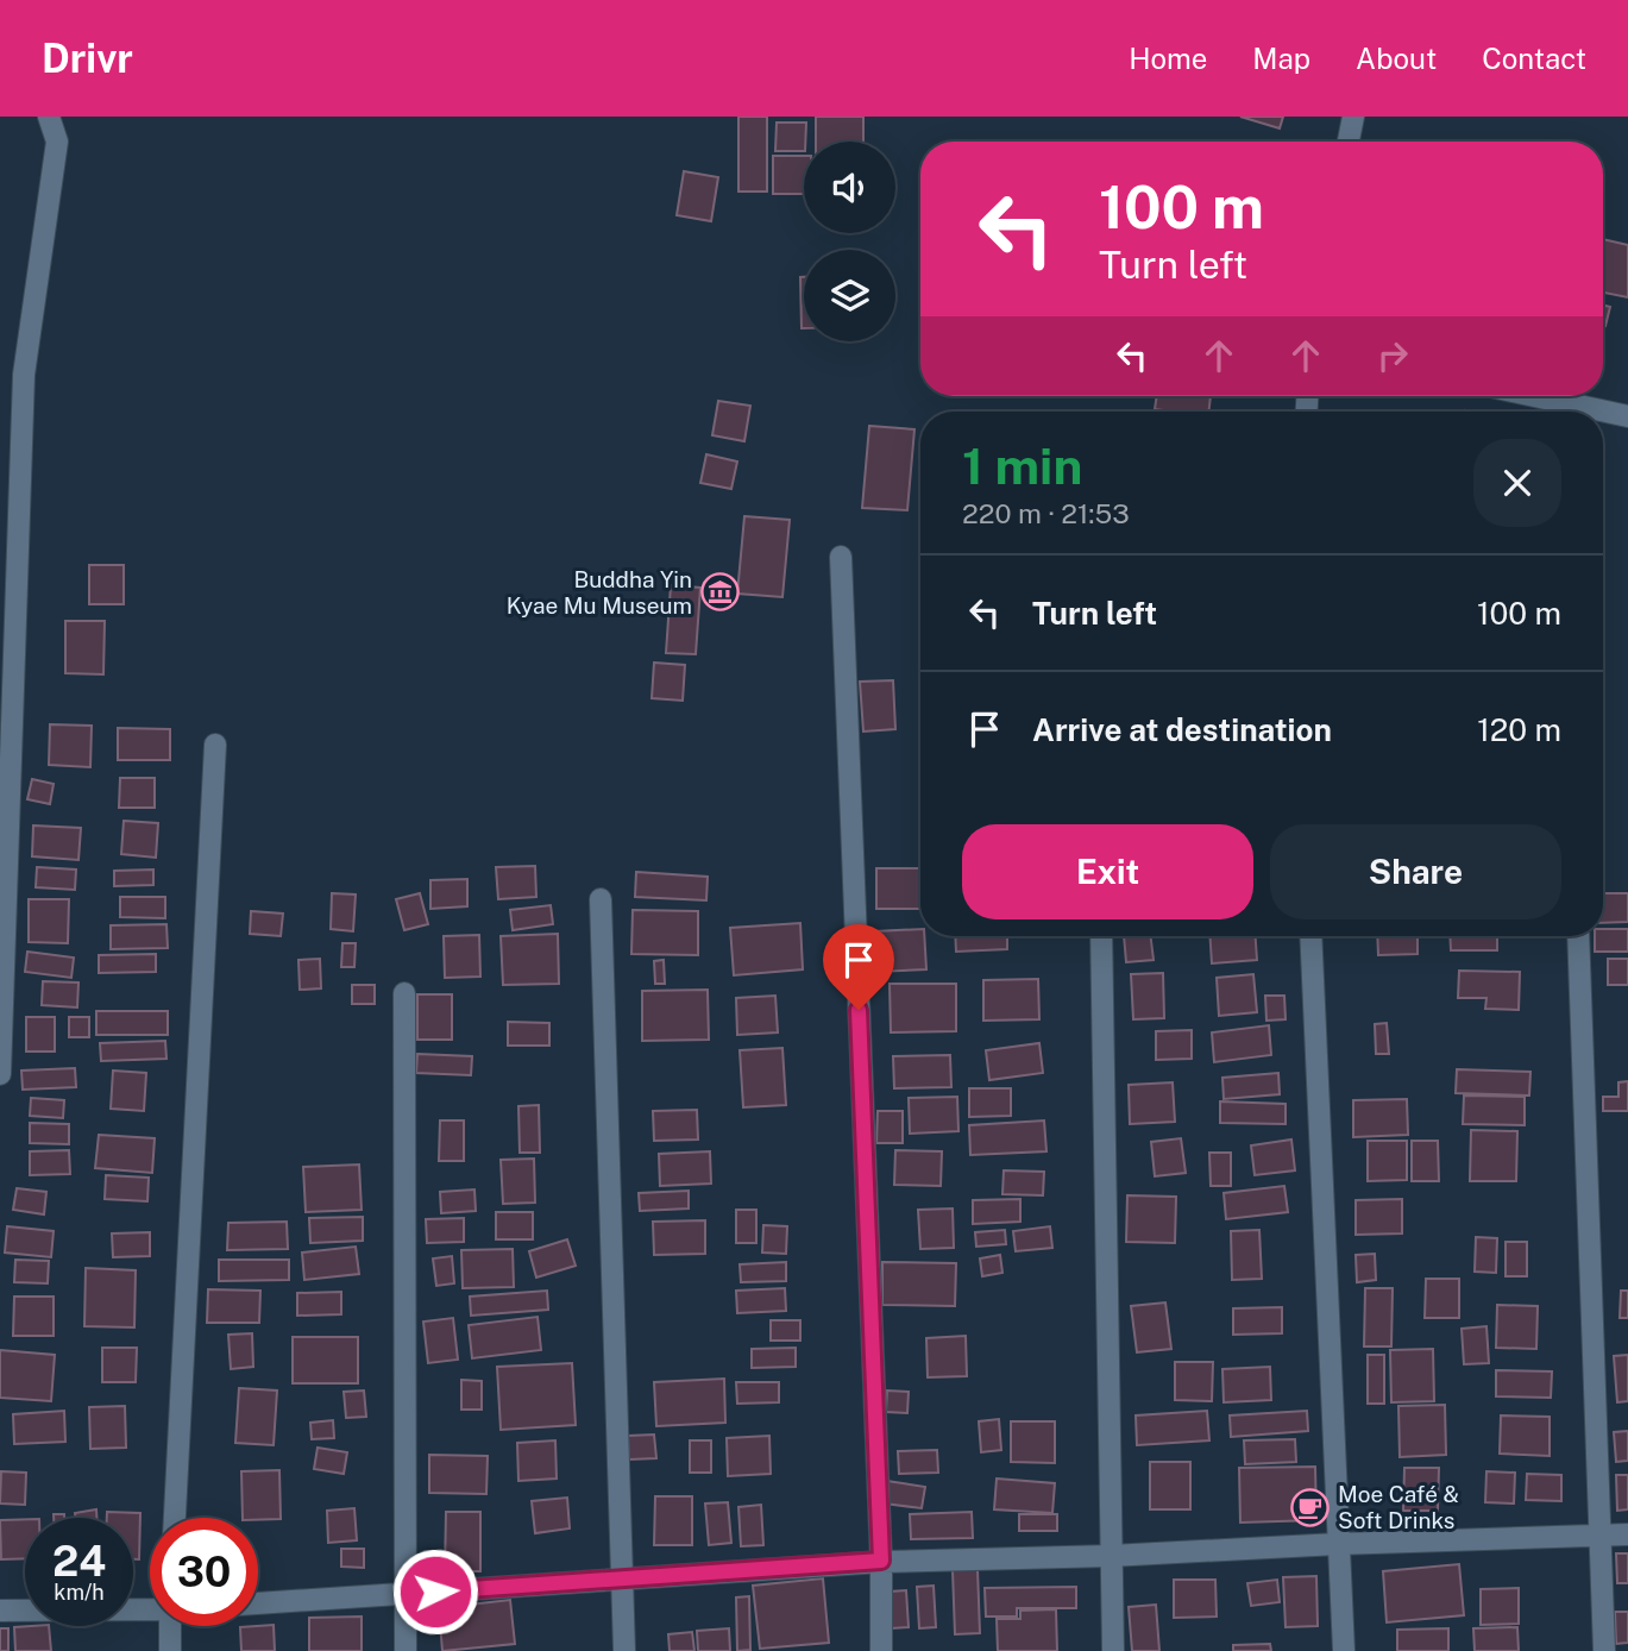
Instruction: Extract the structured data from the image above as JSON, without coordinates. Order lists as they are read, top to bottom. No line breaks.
{"places":{"museum":["Buddha Yin Kyae Mu Museum"],"cafe":["Moe Café & Soft Drinks"]},"page":{"header":"Drivr","nav":["Home","Map","About","Contact"],"turn":["100 m","Turn left"],"heading":["1 min","220 m · 21:53"],"list":[{"name":"Turn left","value":"100 m"},{"name":"Arrive at destination","value":"120 m"}],"buttons":["Exit","Share"],"speed":"24 km/h","limit":"30"}}
